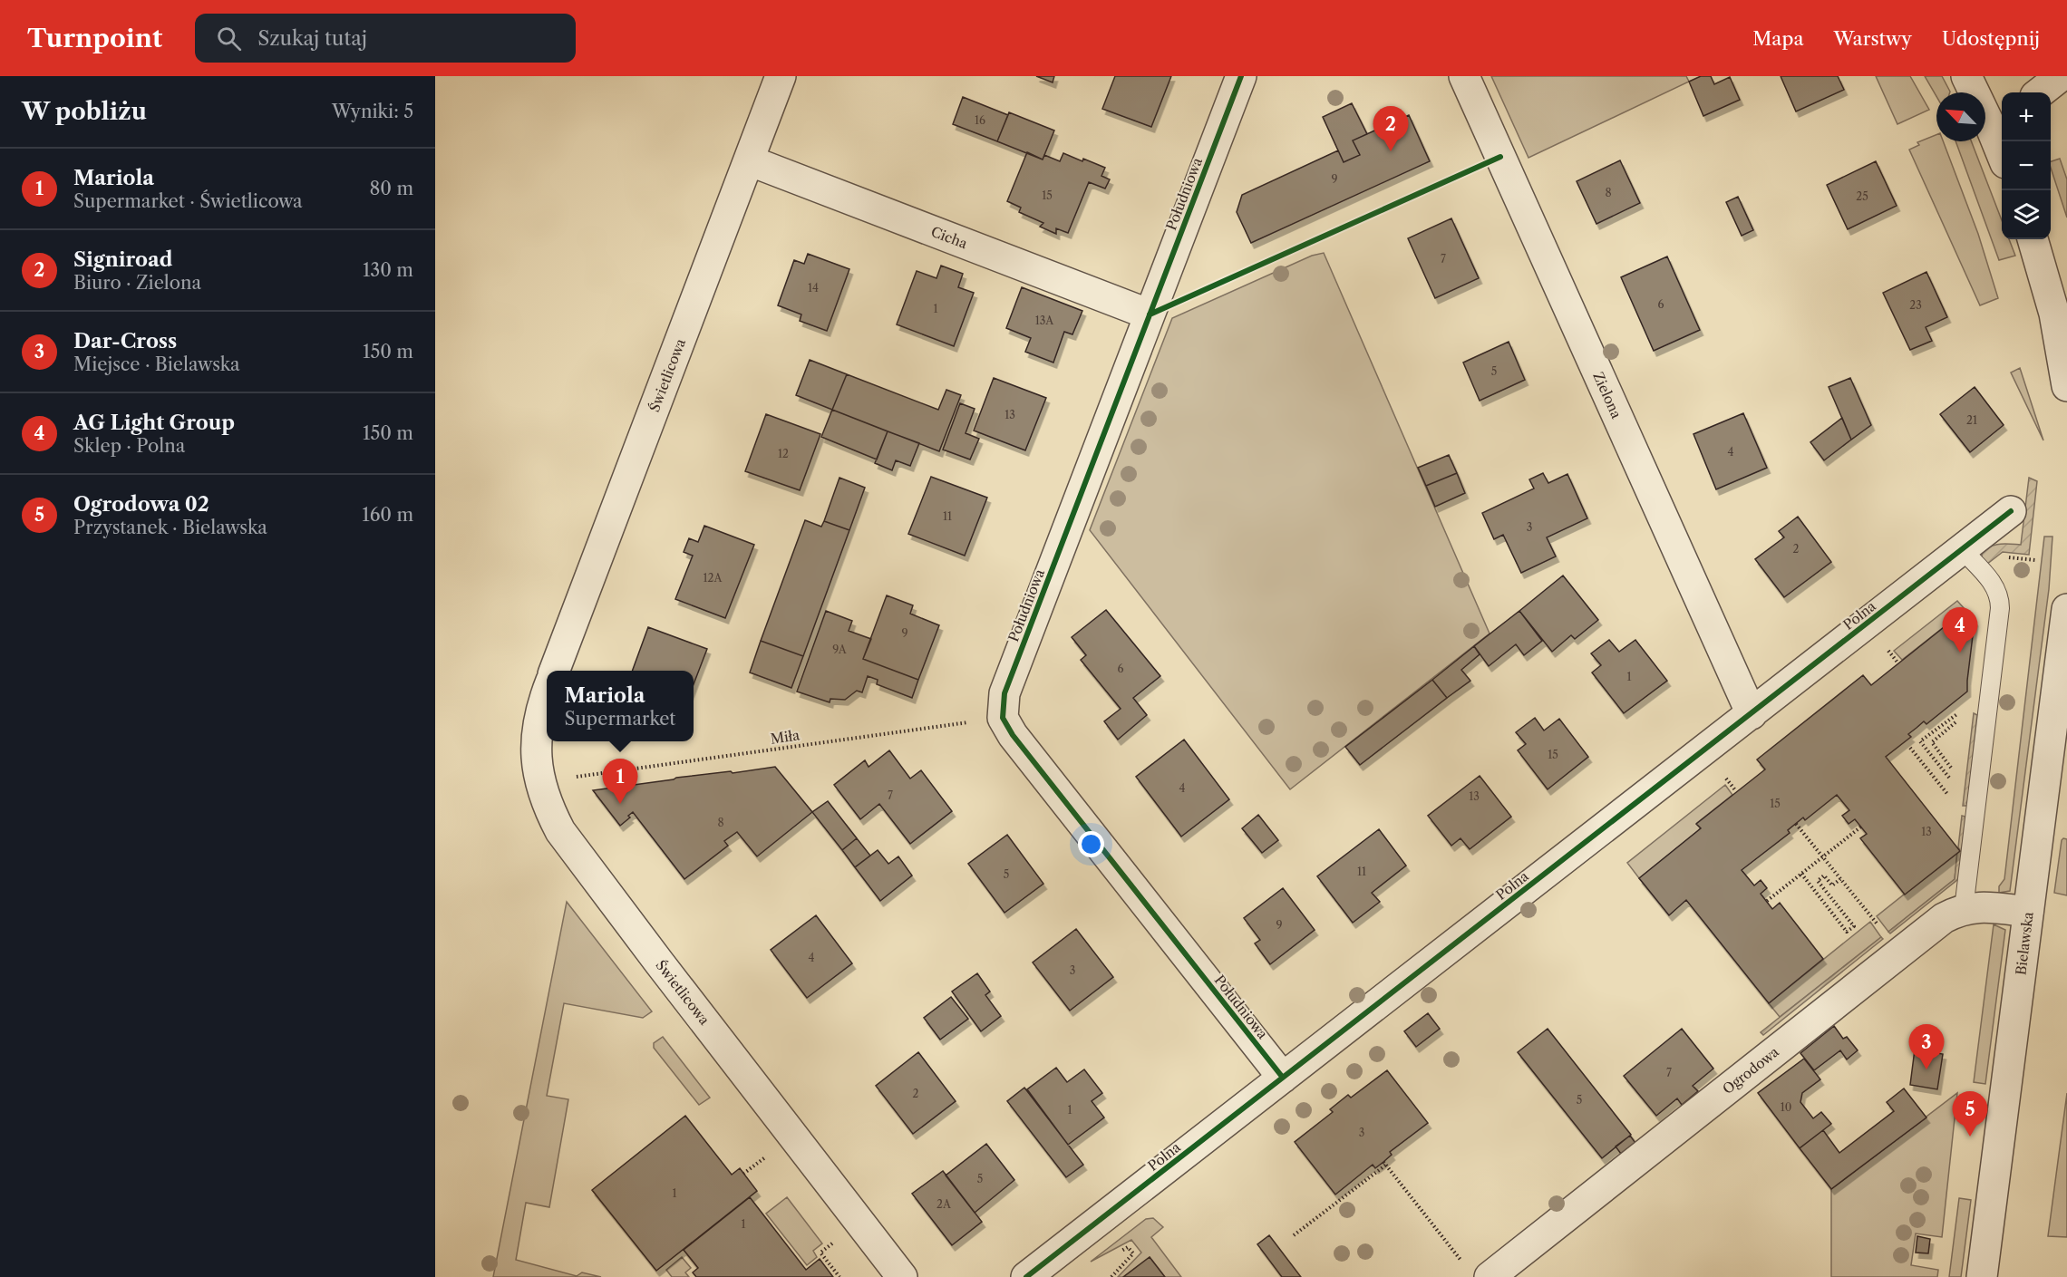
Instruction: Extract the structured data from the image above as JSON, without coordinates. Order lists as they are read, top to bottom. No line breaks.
{"streets":{"street":["Południowa","Cicha","Świetlicowa","Zielona","Polna","Bielawska","Ogrodowa"],"path":["Miła"]},"crossings":[["Południowa","Cicha"],["Południowa","Polna"],["Południowa","Miła"],["Cicha","Świetlicowa"],["Zielona","Polna"],["Bielawska","Ogrodowa"]],"house_numbers":["16","9","8","15","25","7","14","6","23","1","13A","5","13","21","4","12","11","3","2","12A","9","9A","6","1","15","4","7","13","15","8","13","11","5","9","4","3","7","2","5","10","1","3","5","1","2A","1"],"north":"top left","page":{"header":"Turnpoint","search":"Szukaj tutaj","nav":["Mapa","Warstwy","Udostępnij"],"heading":["W pobliżu","Wyniki: 5"],"map_buttons":["+","−"],"pins":["2","4","1","3","5"],"list":[{"mark":"1","name":"Mariola","note":"Supermarket · Świetlicowa","value":"80 m"},{"mark":"2","name":"Signiroad","note":"Biuro · Zielona","value":"130 m"},{"mark":"3","name":"Dar-Cross","note":"Miejsce · Bielawska","value":"150 m"},{"mark":"4","name":"AG Light Group","note":"Sklep · Polna","value":"150 m"},{"mark":"5","name":"Ogrodowa 02","note":"Przystanek · Bielawska","value":"160 m"}],"popup":["Mariola","Supermarket"]}}
